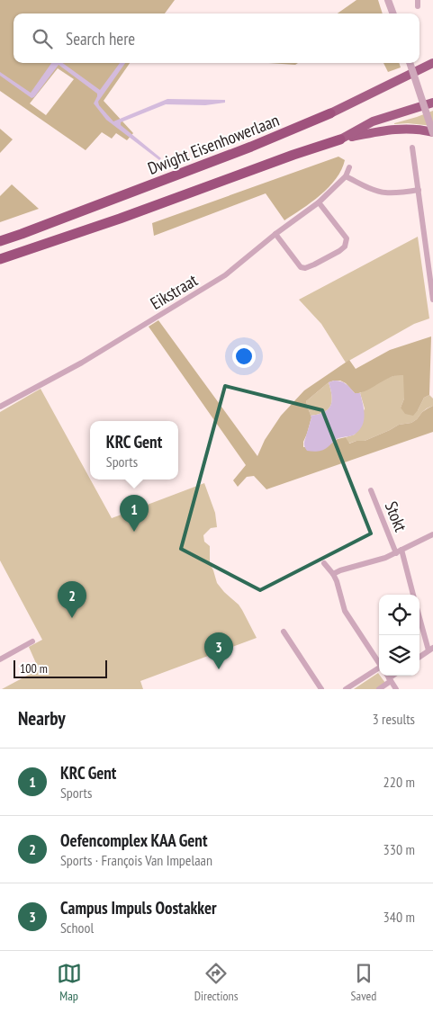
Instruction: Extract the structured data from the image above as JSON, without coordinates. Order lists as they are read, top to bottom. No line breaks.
{"streets":{"highway":["Dwight Eisenhowerlaan"],"street":["Eikstraat","Stokt"]},"scale_bar":"100 m","page":{"search":"Search here","popup":["KRC Gent","Sports"],"pins":["1","2","3"],"scale":"100 m","heading":["Nearby","3 results"],"list":[{"mark":"1","name":"KRC Gent","note":"Sports","value":"220 m"},{"mark":"2","name":"Oefencomplex KAA Gent","note":"Sports · François Van Impelaan","value":"330 m"},{"mark":"3","name":"Campus Impuls Oostakker","note":"School","value":"340 m"}],"nav":["Map","Directions","Saved"]}}
